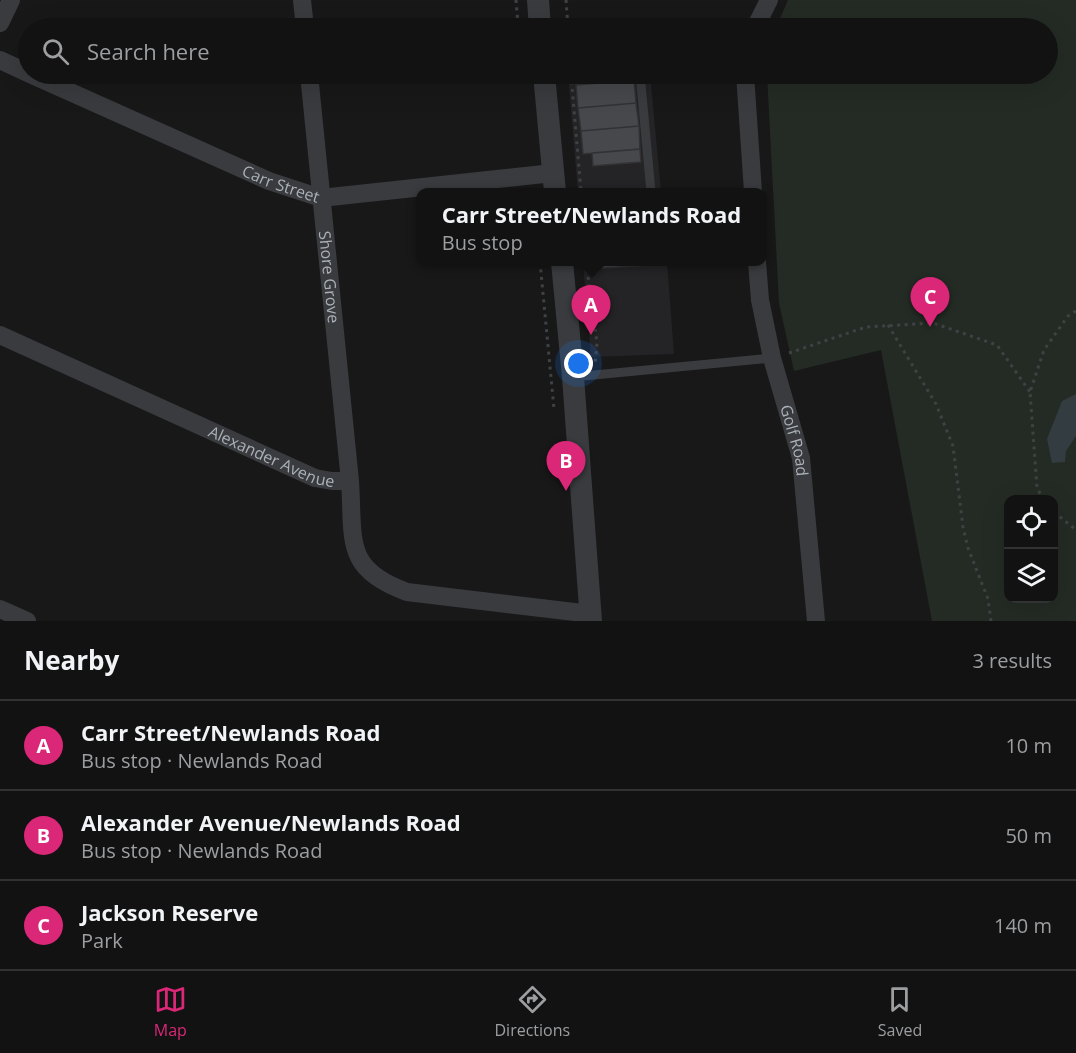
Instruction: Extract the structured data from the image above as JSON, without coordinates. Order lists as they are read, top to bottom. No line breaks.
{"streets":{"street":["Carr Street","Shore Grove","Golf Road","Alexander Avenue"]},"crossings":[["Carr Street","Shore Grove"],["Shore Grove","Alexander Avenue"]],"page":{"search":"Search here","popup":["Carr Street/Newlands Road","Bus stop"],"pins":["C","A","B"],"heading":["Nearby","3 results"],"list":[{"mark":"A","name":"Carr Street/Newlands Road","note":"Bus stop · Newlands Road","value":"10 m"},{"mark":"B","name":"Alexander Avenue/Newlands Road","note":"Bus stop · Newlands Road","value":"50 m"},{"mark":"C","name":"Jackson Reserve","note":"Park","value":"140 m"}],"nav":["Map","Directions","Saved"]}}
